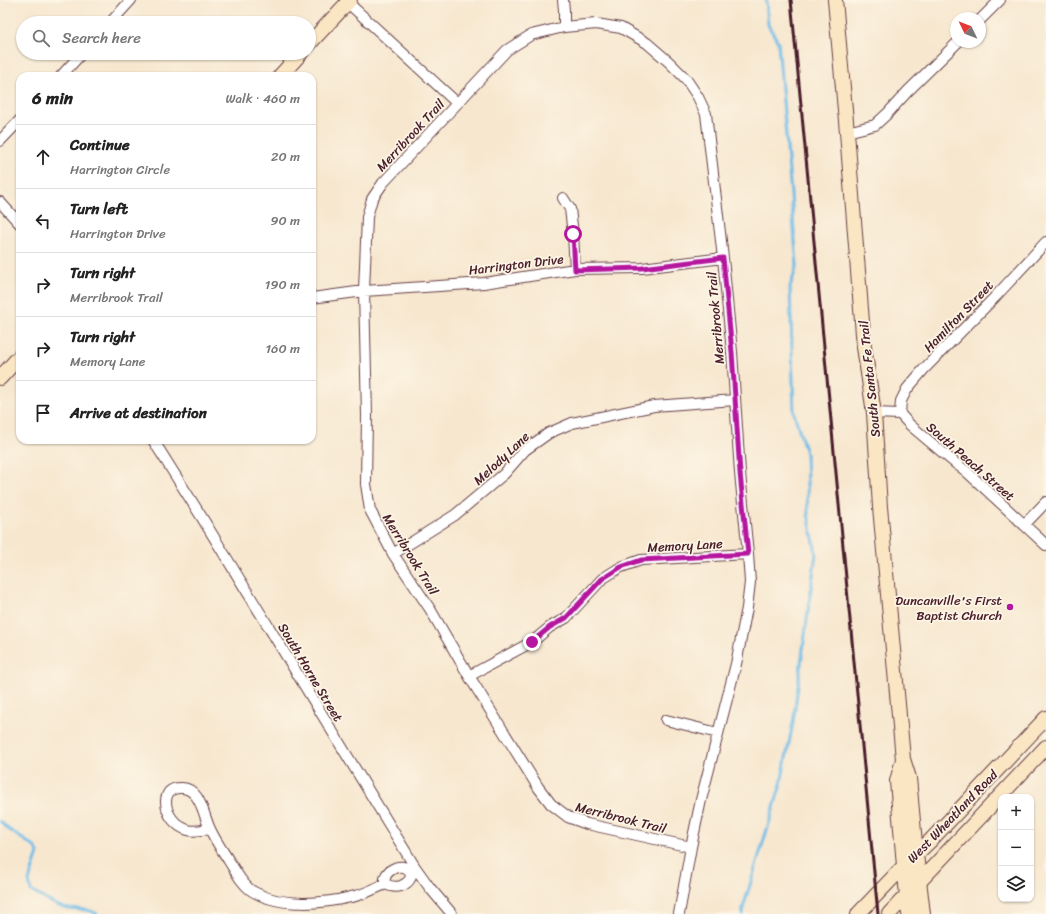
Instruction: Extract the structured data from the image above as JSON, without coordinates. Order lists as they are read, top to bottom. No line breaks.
{"streets":{"street":["Merribrook Trail","Harrington Drive","Hamilton Street","South Santa Fe Trail","Melody Lane","South Peach Street","Memory Lane","South Horne Street","West Wheatland Road"]},"crossings":[["Merribrook Trail","Harrington Drive"],["Merribrook Trail","Melody Lane"],["Merribrook Trail","Memory Lane"],["Hamilton Street","South Peach Street"],["South Santa Fe Trail","West Wheatland Road"]],"places":["Duncanville's First Baptist Church"],"north":"top left","page":{"search":"Search here","heading":["6 min","Walk · 460 m"],"list":[["Continue","Harrington Circle","20 m"],["Turn left","Harrington Drive","90 m"],["Turn right","Merribrook Trail","190 m"],["Turn right","Memory Lane","160 m"],"Arrive at destination"],"map_buttons":["+","−"]}}
